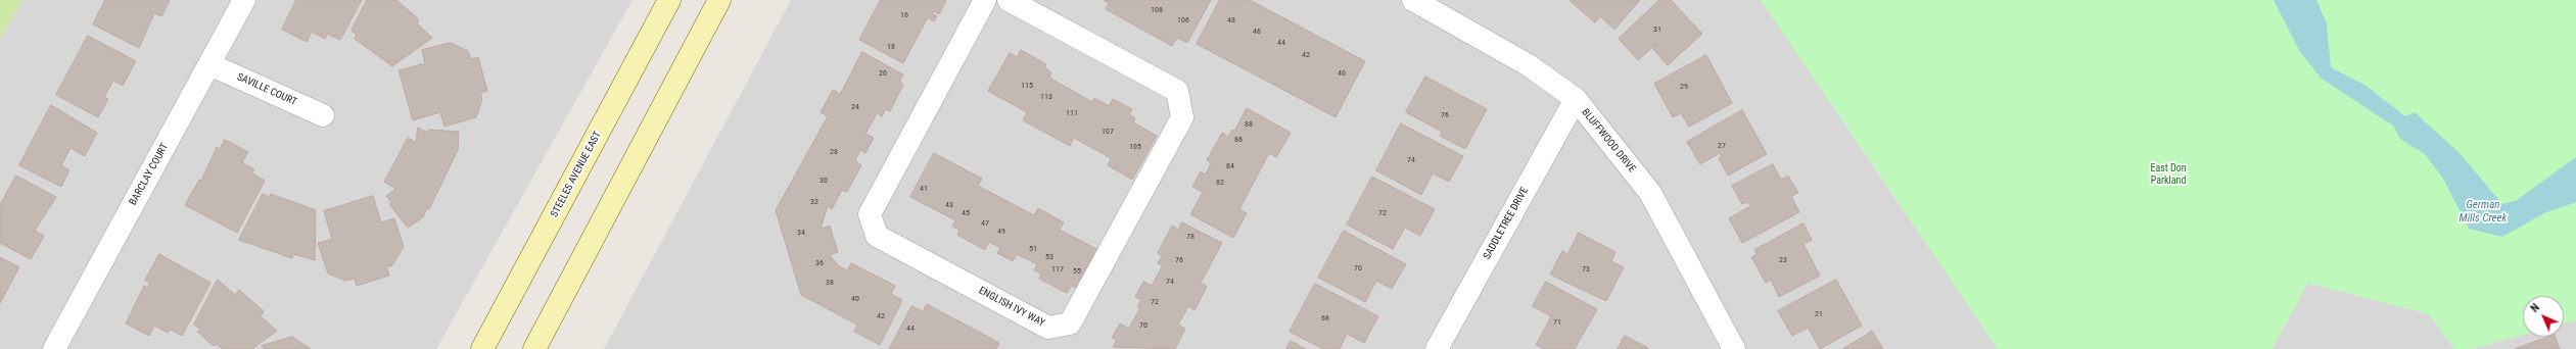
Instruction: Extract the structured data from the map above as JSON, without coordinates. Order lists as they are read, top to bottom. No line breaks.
{"streets":{"main road":["STEELES AVENUE EAST"],"street":["SAVILLE COURT","BLUFFWOOD DRIVE","BARCLAY COURT","SADDLETREE DRIVE","ENGLISH IVY WAY"]},"crossings":[["SAVILLE COURT","BARCLAY COURT"],["BLUFFWOOD DRIVE","SADDLETREE DRIVE"]],"water":["German Mills Creek"],"parks":["East Don Parkland"],"house_numbers":["108","16","106","48","31","46","44","18","42","20","40","115","29","113","24","111","76","88","107","86","27","105","28","74","84","30","82","41","32","43","45","72","47","49","34","78","51","53","76","23","36","70","117","73","55","74","38","40","72","21","42","68","71","70","44"],"north":"top left"}
